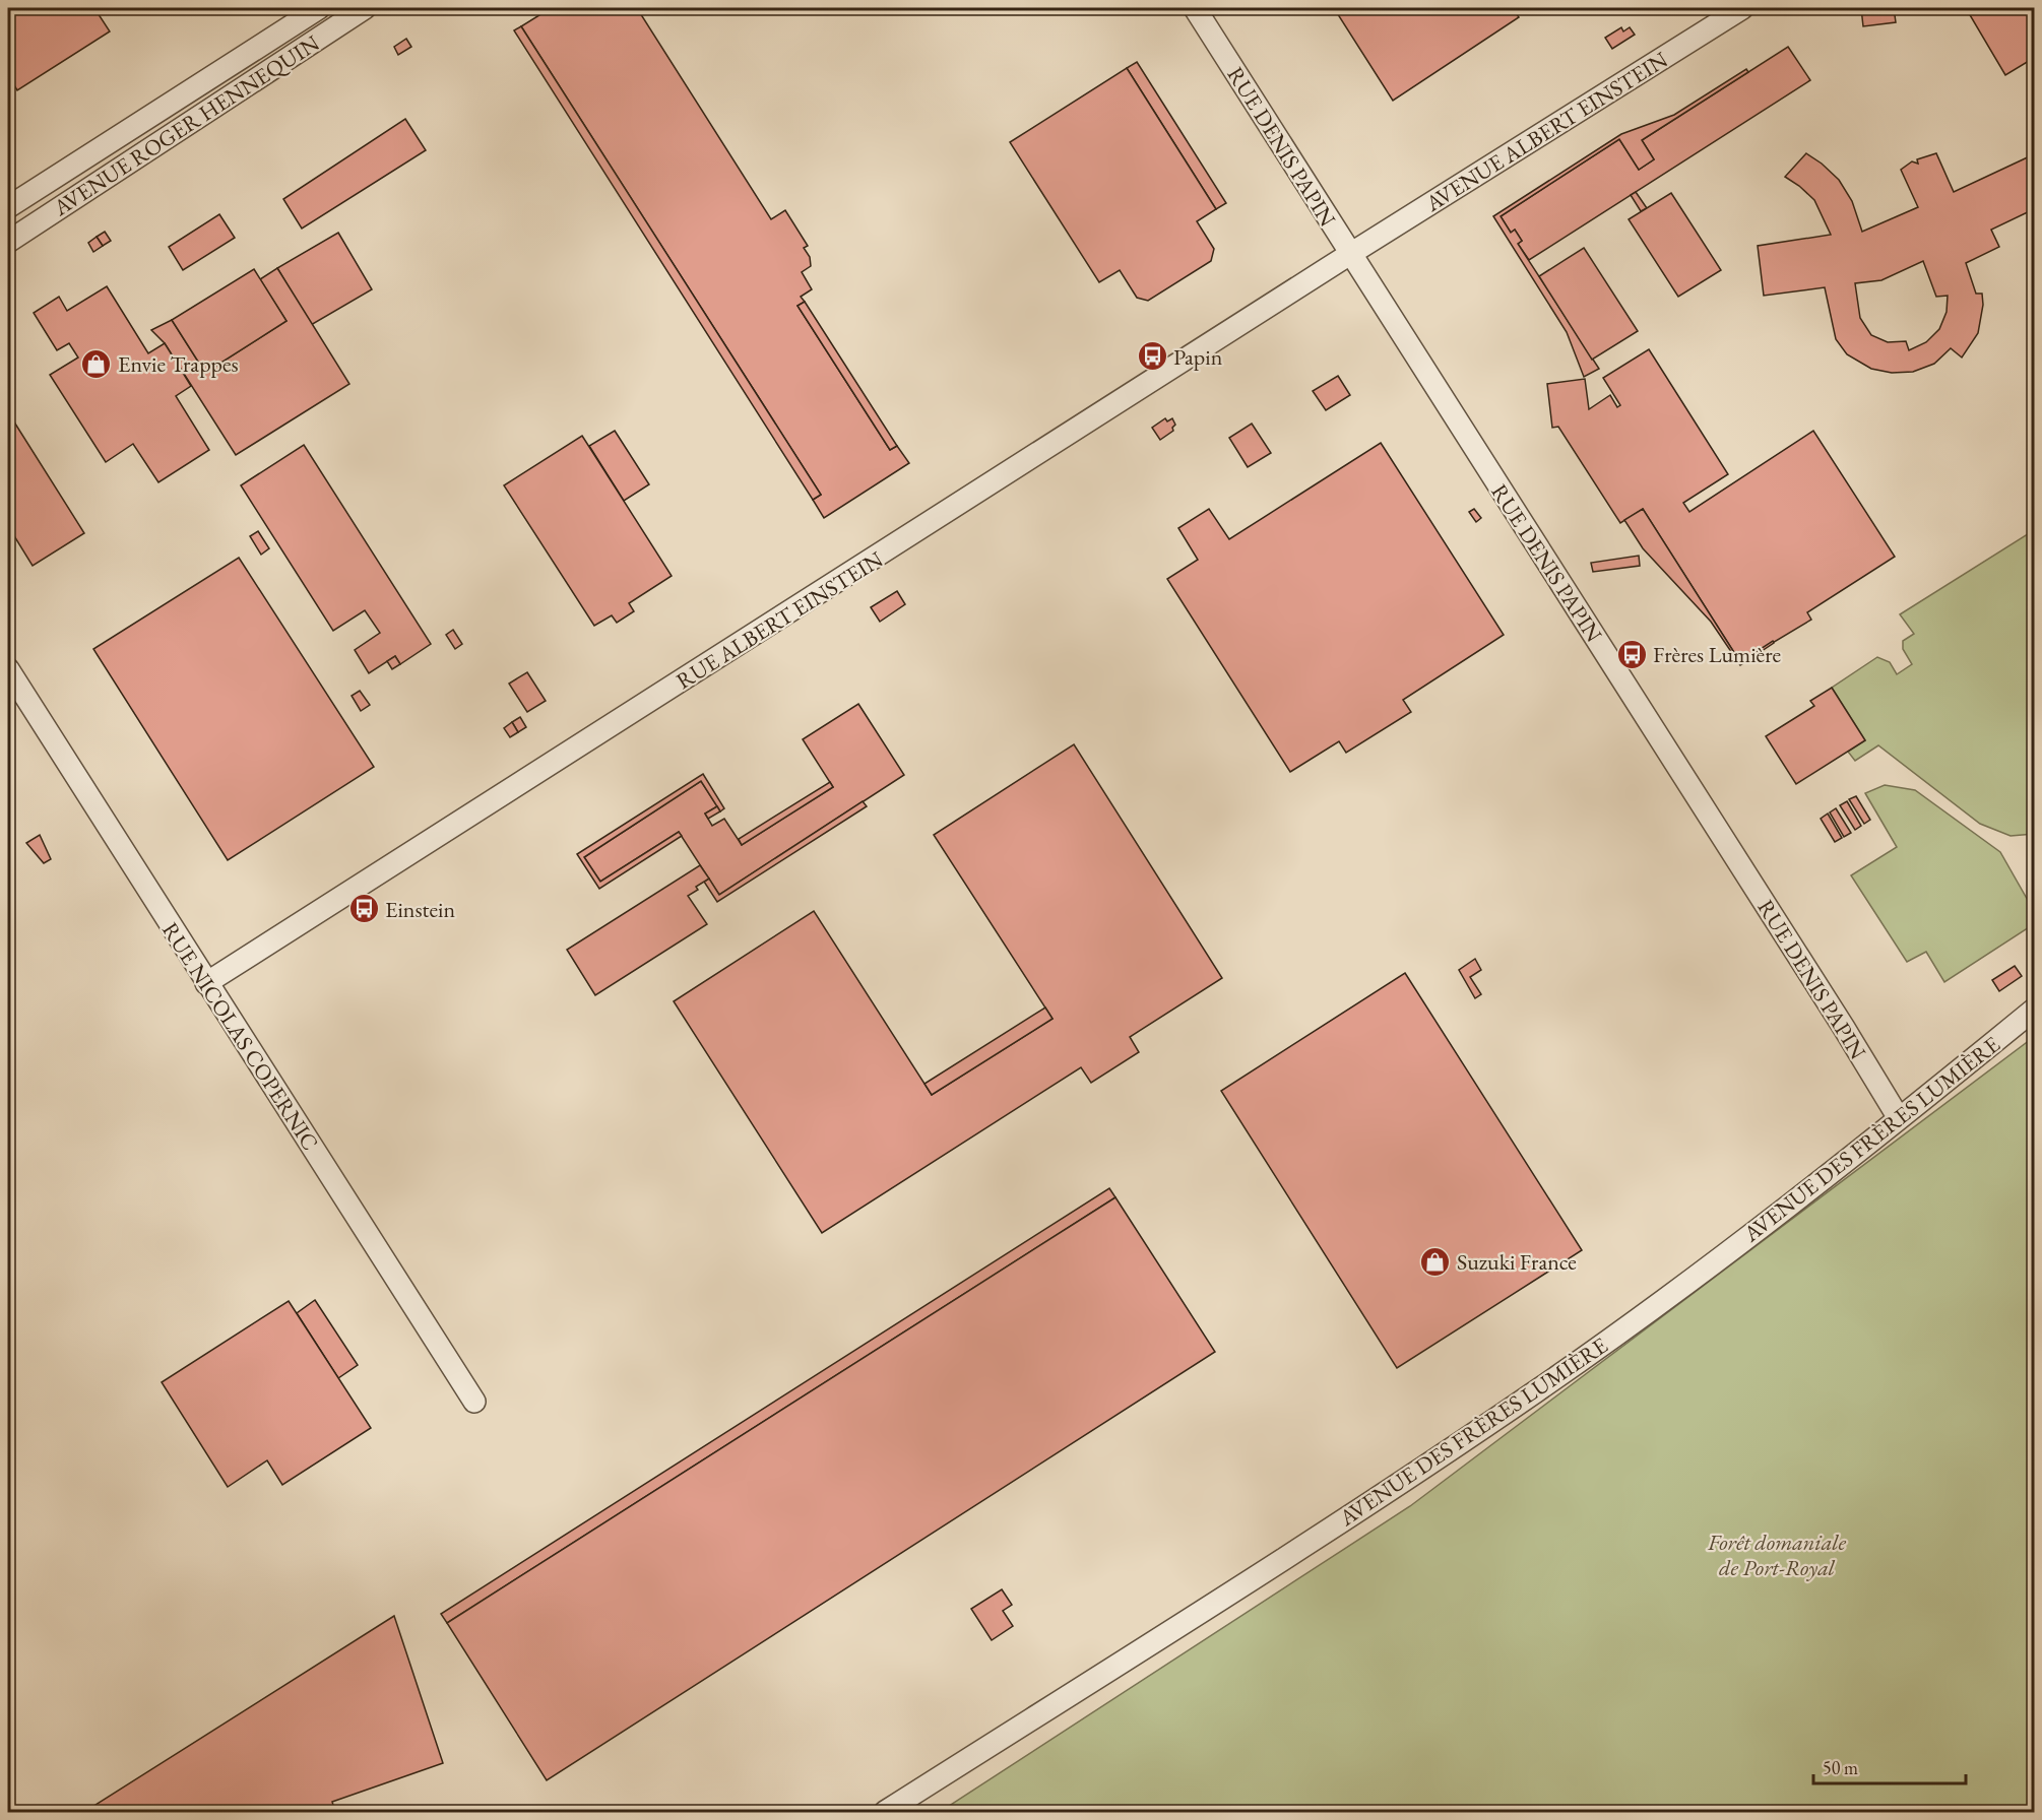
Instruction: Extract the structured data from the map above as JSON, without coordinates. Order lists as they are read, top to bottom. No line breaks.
{"streets":{"street":["AVENUE ROGER HENNEQUIN","AVENUE ALBERT EINSTEIN","RUE DENIS PAPIN","RUE ALBERT EINSTEIN","RUE NICOLAS COPERNIC","AVENUE DES FRÈRES LUMIÈRE"]},"crossings":[["AVENUE ALBERT EINSTEIN","RUE DENIS PAPIN"],["AVENUE ALBERT EINSTEIN","RUE ALBERT EINSTEIN"],["RUE DENIS PAPIN","RUE ALBERT EINSTEIN"],["RUE DENIS PAPIN","AVENUE DES FRÈRES LUMIÈRE"],["RUE ALBERT EINSTEIN","RUE NICOLAS COPERNIC"]],"parks":["Forêt domaniale de Port-Royal"],"places":{"bus stop":["Papin","Frères Lumière","Einstein"],"shop":["Envie Trappes","Suzuki France"]},"scale_bar":"50 m"}
